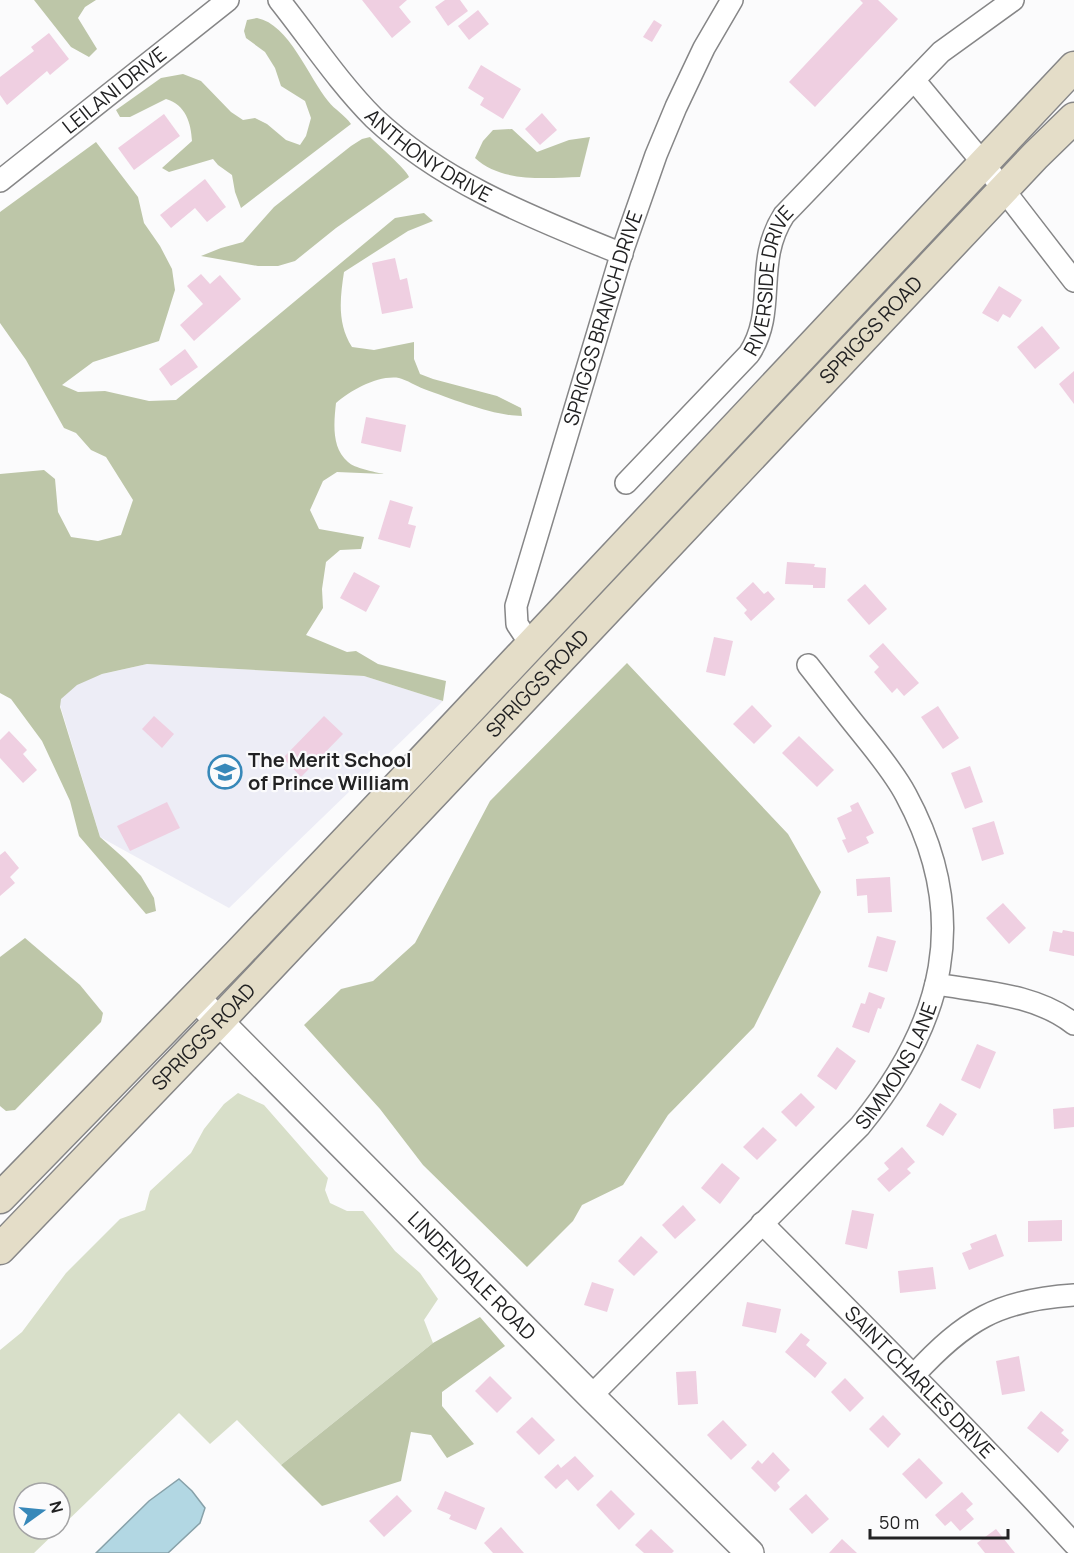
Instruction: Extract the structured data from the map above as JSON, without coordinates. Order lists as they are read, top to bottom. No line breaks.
{"streets":{"main road":["SPRIGGS ROAD"],"street":["LEILANI DRIVE","ANTHONY DRIVE","RIVERSIDE DRIVE","SPRIGGS BRANCH DRIVE","SIMMONS LANE","LINDENDALE ROAD","SAINT CHARLES DRIVE"]},"crossings":[["ANTHONY DRIVE","SPRIGGS BRANCH DRIVE"],["SPRIGGS BRANCH DRIVE","SPRIGGS ROAD"],["SPRIGGS ROAD","LINDENDALE ROAD"],["SIMMONS LANE","LINDENDALE ROAD"],["SIMMONS LANE","SAINT CHARLES DRIVE"]],"places":{"school or university":["The Merit School of Prince William"]},"scale_bar":"50 m","north":"right"}
